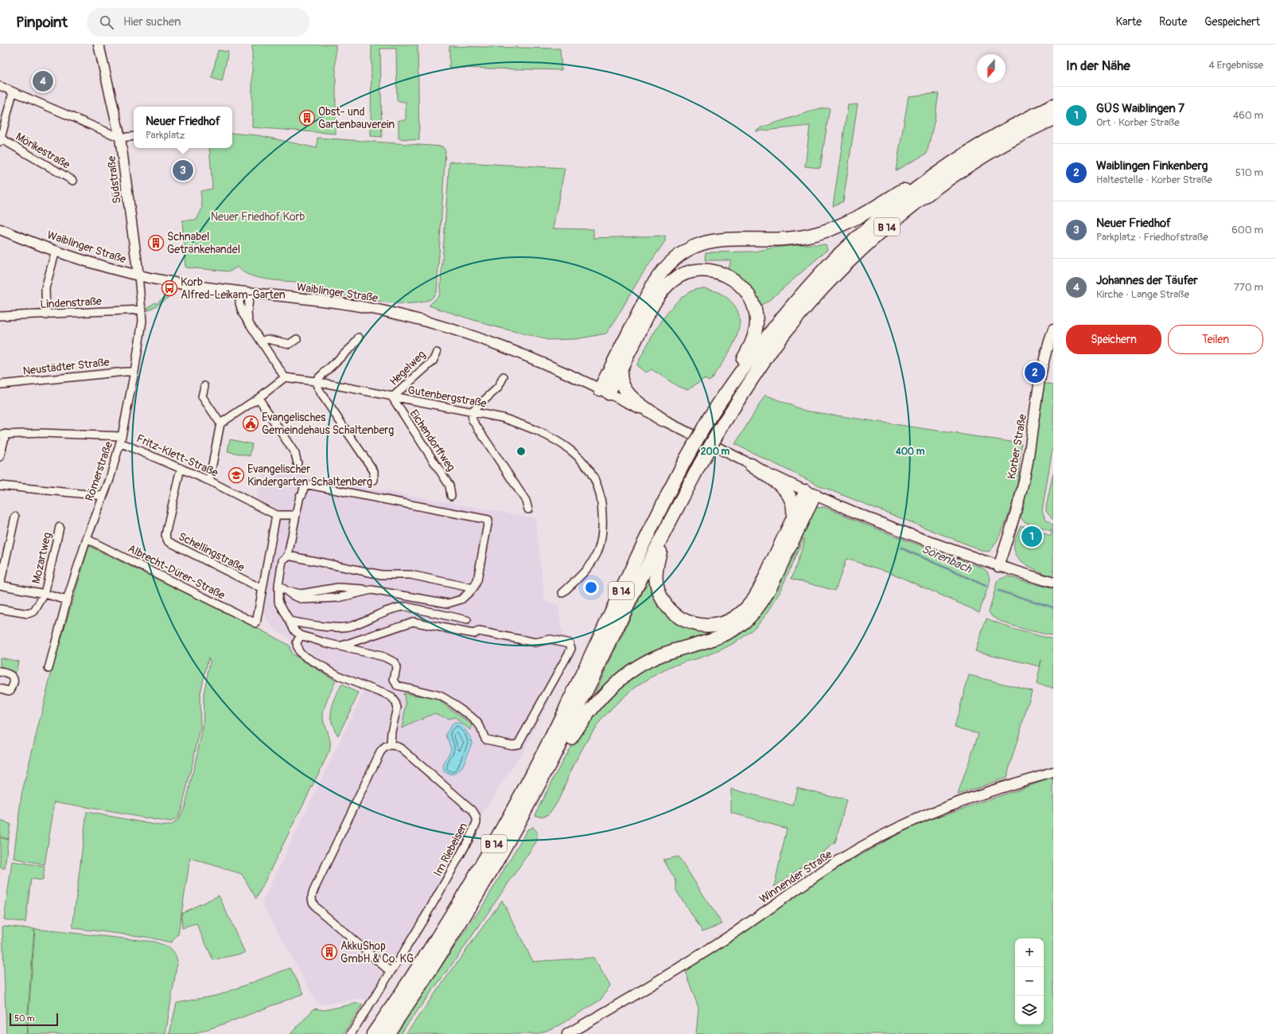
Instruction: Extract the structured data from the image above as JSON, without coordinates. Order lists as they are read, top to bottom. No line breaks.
{"streets":{"highway":["B 14"],"street":["Mörikestraße","Südstraße","Waiblinger Straße","Lindenstraße","Neustädter Straße","Hegelweg","Gutenbergstraße","Eichendorffweg","Korber Straße","Fritz-Klett-Straße","Römerstraße","Schellingstraße","Mozartweg","Albrecht-Dürer-Straße","Im Riebeisen","Winnender Straße"]},"crossings":[["Südstraße","Waiblinger Straße"],["Südstraße","Römerstraße"],["Waiblinger Straße","Korber Straße"],["Waiblinger Straße","Römerstraße"],["Lindenstraße","Römerstraße"],["Neustädter Straße","Römerstraße"],["Hegelweg","Gutenbergstraße"],["Hegelweg","Eichendorffweg"],["Gutenbergstraße","Eichendorffweg"],["Fritz-Klett-Straße","Römerstraße"],["Fritz-Klett-Straße","Schellingstraße"],["Römerstraße","Albrecht-Dürer-Straße"],["Schellingstraße","Albrecht-Dürer-Straße"]],"water":["Sörenbach"],"parks":["Neuer Friedhof Korb"],"places":{"building":["Obst- und Gartenbauverein","Schnabel Getränkehandel","AkkuShop GmbH & Co. KG"],"bus stop":["Korb Alfred-Leikam-Garten"],"public building":["Evangelisches Gemeindehaus Schaltenberg"],"school or university":["Evangelischer Kindergarten Schaltenberg"]},"scale_bar":"50 m","north":"bottom","page":{"header":"Pinpoint","search":"Hier suchen","nav":["Karte","Route","Gespeichert"],"heading":["In der Nähe","4 Ergebnisse"],"pins":["4","3","2","1"],"list":[{"mark":"1","name":"GÜS Waiblingen 7","note":"Ort · Korber Straße","value":"460 m"},{"mark":"2","name":"Waiblingen Finkenberg","note":"Haltestelle · Korber Straße","value":"510 m"},{"mark":"3","name":"Neuer Friedhof","note":"Parkplatz · Friedhofstraße","value":"600 m"},{"mark":"4","name":"Johannes der Täufer","note":"Kirche · Lange Straße","value":"770 m"}],"popup":["Neuer Friedhof","Parkplatz"],"buttons":["Speichern","Teilen"],"map_buttons":["+","−"],"scale":"50 m"},"rings":["200 m","400 m"]}
